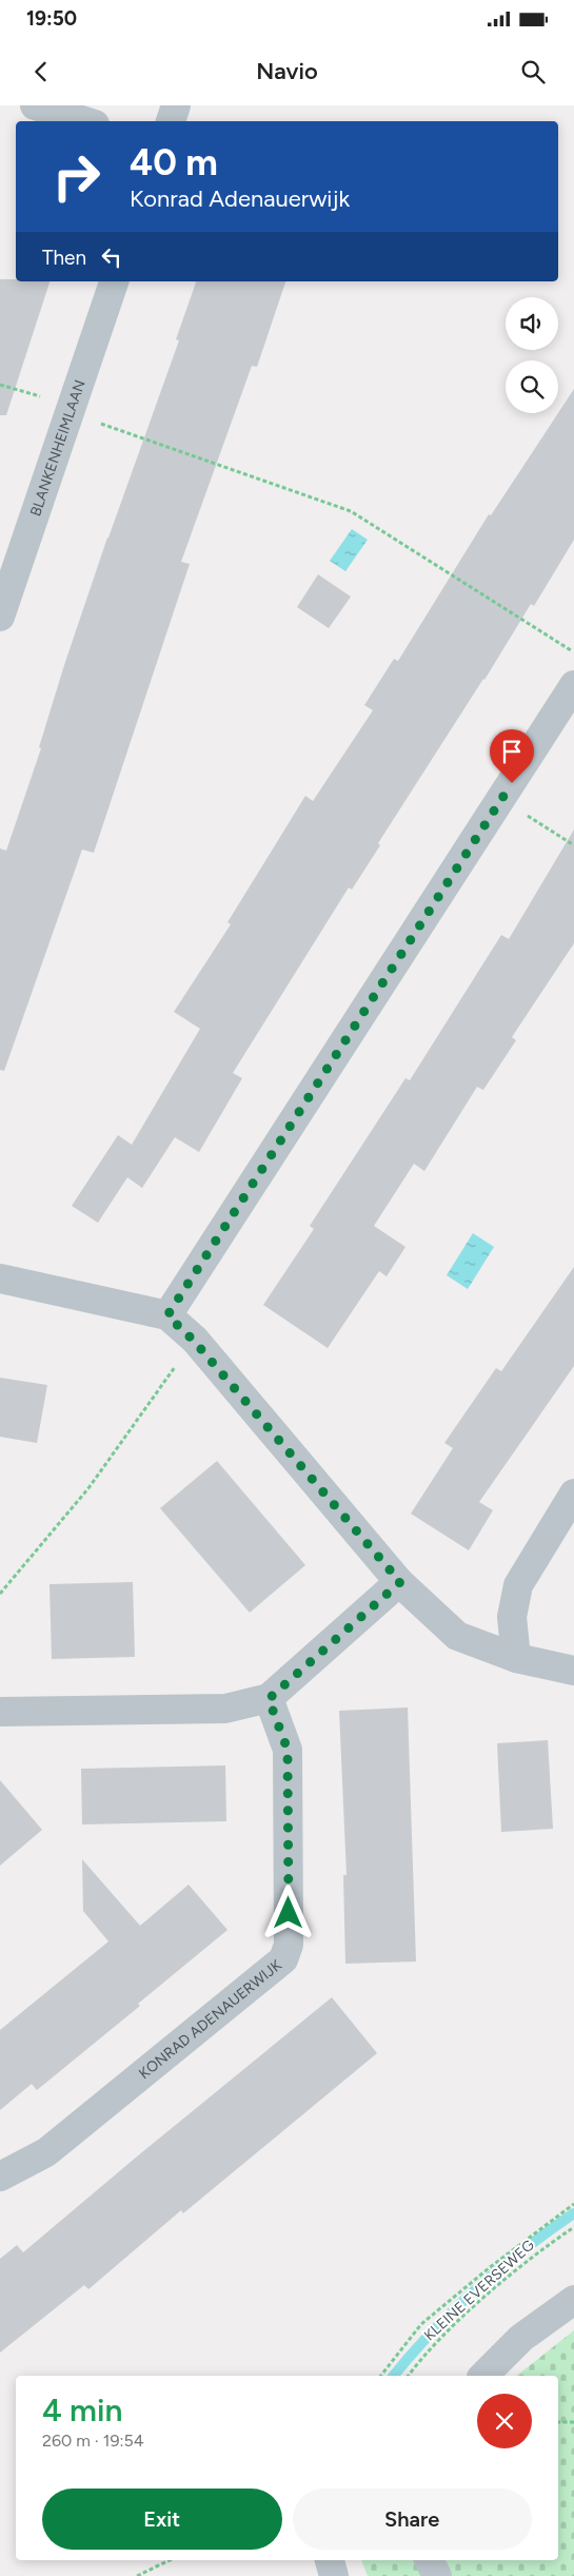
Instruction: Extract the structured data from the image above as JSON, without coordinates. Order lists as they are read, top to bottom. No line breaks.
{"streets":{"street":["BLANKENHEIMLAAN","KONRAD ADENAUERWIJK"],"path":["KLEINE EVERSEWEG"]},"page":{"status":"19:50","header":"Navio","turn":["40 m","Konrad Adenauerwijk"],"then":"Then","heading":["4 min","260 m · 19:54"],"buttons":["Exit","Share"]}}
